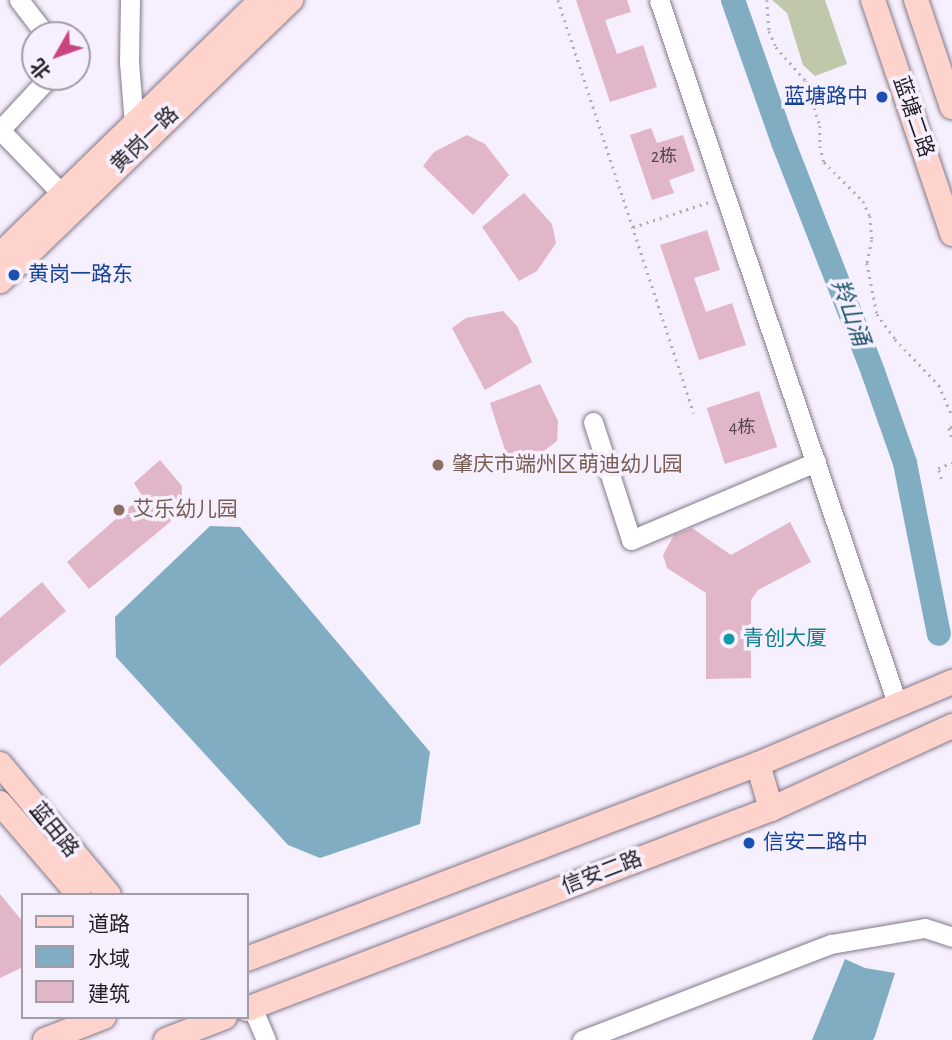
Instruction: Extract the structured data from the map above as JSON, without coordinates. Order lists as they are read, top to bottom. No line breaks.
{"streets":{"main road":["蓝塘二路","黄岗一路","蓝田路","信安二路"]},"water":["羚山涌"],"places":["蓝塘路中","黄岗一路东","肇庆市端州区萌迪幼儿园","艾乐幼儿园","青创大厦","信安二路中"],"house_numbers":["2栋","4栋"],"legend":["道路","水域","建筑"],"north":"bottom left"}
